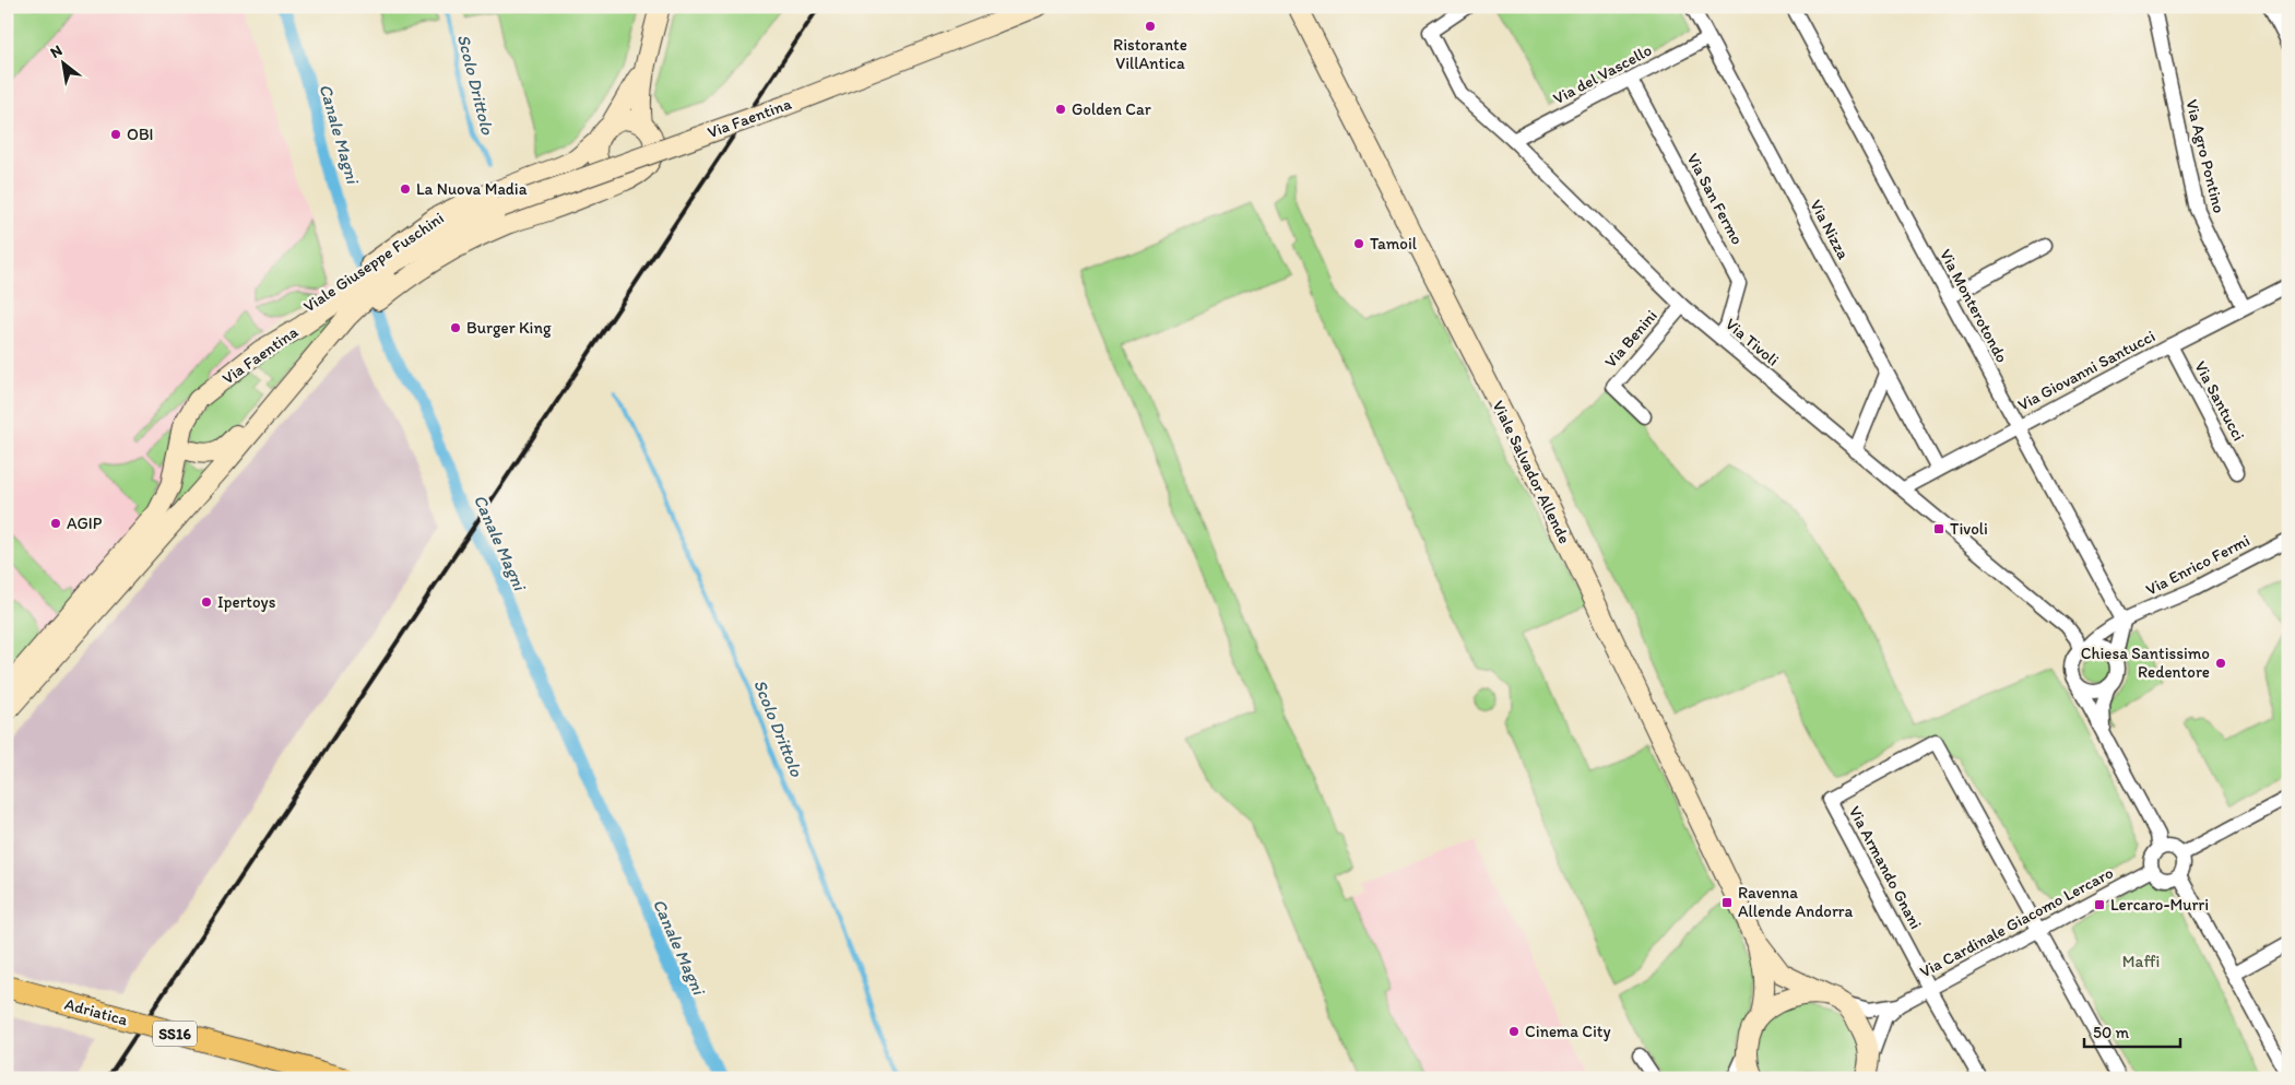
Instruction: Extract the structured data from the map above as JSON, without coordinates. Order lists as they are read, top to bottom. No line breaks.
{"streets":{"highway":["Adriatica","SS16"],"main road":["Via Faentina","Viale Giuseppe Fuschini","Viale Salvador Allende"],"street":["Via del Vascello","Via Agro Pontino","Via San Fermo","Via Nizza","Via Monterotondo","Via Benini","Via Tivoli","Via Giovanni Santucci","Via Santucci","Via Enrico Fermi","Via Armando Gnani","Via Cardinale Giacomo Lercaro"]},"crossings":[["Via del Vascello","Via San Fermo"],["Via del Vascello","Via Nizza"],["Via del Vascello","Via Tivoli"],["Via Faentina","Viale Giuseppe Fuschini"],["Via Agro Pontino","Via Giovanni Santucci"],["Via San Fermo","Via Tivoli"],["Via Nizza","Via Giovanni Santucci"],["Via Monterotondo","Via Giovanni Santucci"],["Via Monterotondo","Via Enrico Fermi"],["Via Benini","Via Tivoli"],["Via Tivoli","Via Giovanni Santucci"],["Via Tivoli","Via Enrico Fermi"],["Via Giovanni Santucci","Via Santucci"],["Viale Salvador Allende","Via Cardinale Giacomo Lercaro"],["Via Armando Gnani","Via Cardinale Giacomo Lercaro"]],"water":["Scolo Drittolo","Canale Magni"],"parks":["Maffi"],"places":{"other":["Ristorante VillAntica","Golden Car","OBI","La Nuova Madia","Tamoil","Burger King","AGIP","Ipertoys","Chiesa Santissimo Redentore","Cinema City"],"transit":["Tivoli","Ravenna Allende Andorra","Lercaro-Murri"]},"scale_bar":"50 m","north":"top left"}
